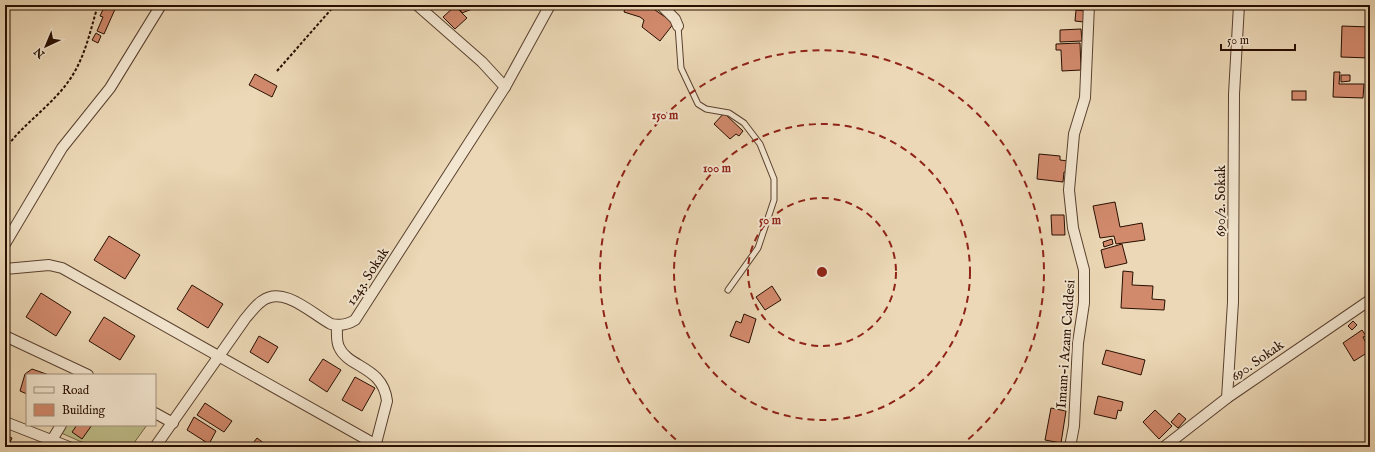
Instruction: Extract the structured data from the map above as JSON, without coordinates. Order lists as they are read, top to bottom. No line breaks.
{"streets":{"street":["690/2. Sokak","1243. Sokak","Imam-i Azam Caddesi","690. Sokak"]},"crossings":[["690/2. Sokak","690. Sokak"]],"legend":["Road","Building"],"scale_bar":"50 m","north":"bottom left","rings":["150 m","100 m","50 m"]}
